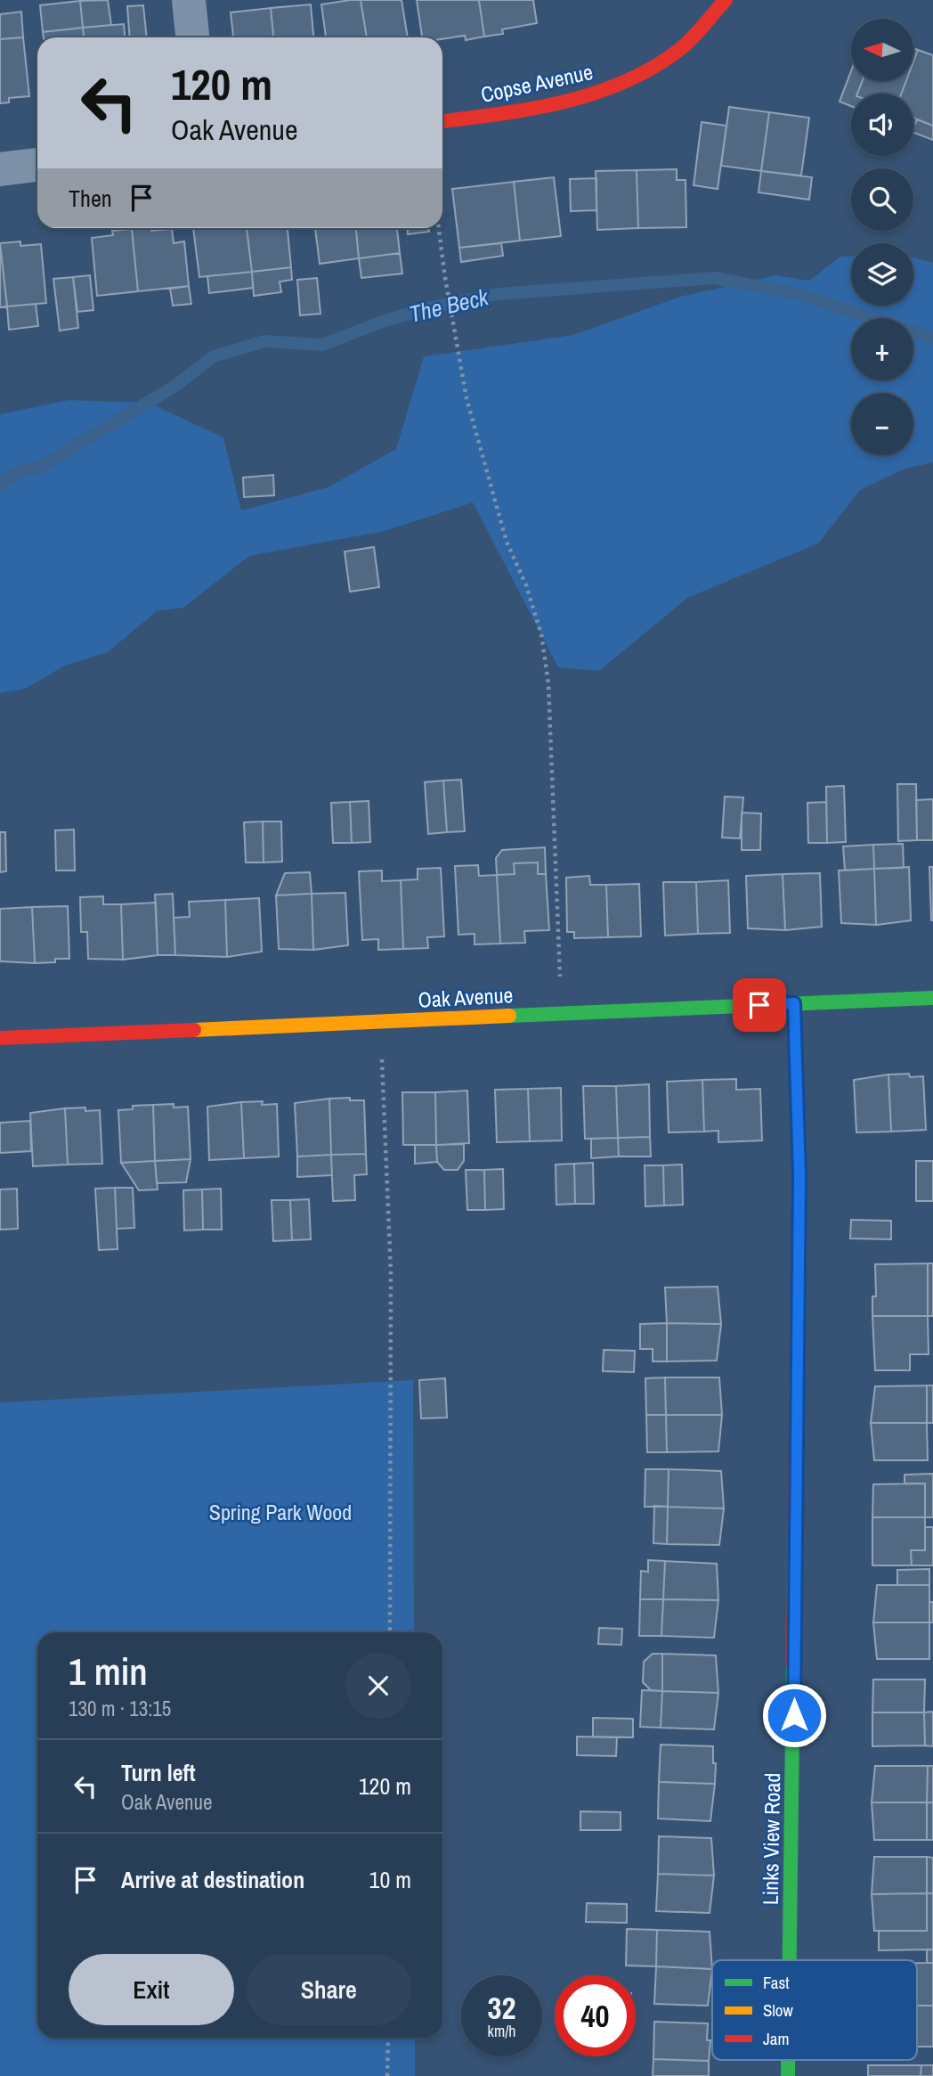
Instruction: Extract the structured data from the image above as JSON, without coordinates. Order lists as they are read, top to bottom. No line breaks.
{"streets":{"street":["Copse Avenue","Oak Avenue","Links View Road"]},"crossings":[["Oak Avenue","Links View Road"]],"water":["The Beck"],"parks":["Spring Park Wood"],"legend":["Fast","Slow","Jam"],"north":"left","page":{"map_buttons":["+","−"],"turn":["120 m","Oak Avenue"],"then":"Then","heading":["1 min","130 m · 13:15"],"list":[{"name":"Turn left","note":"Oak Avenue","value":"120 m"},{"name":"Arrive at destination","value":"10 m"}],"buttons":["Exit","Share"],"speed":"32 km/h","limit":"40"}}
